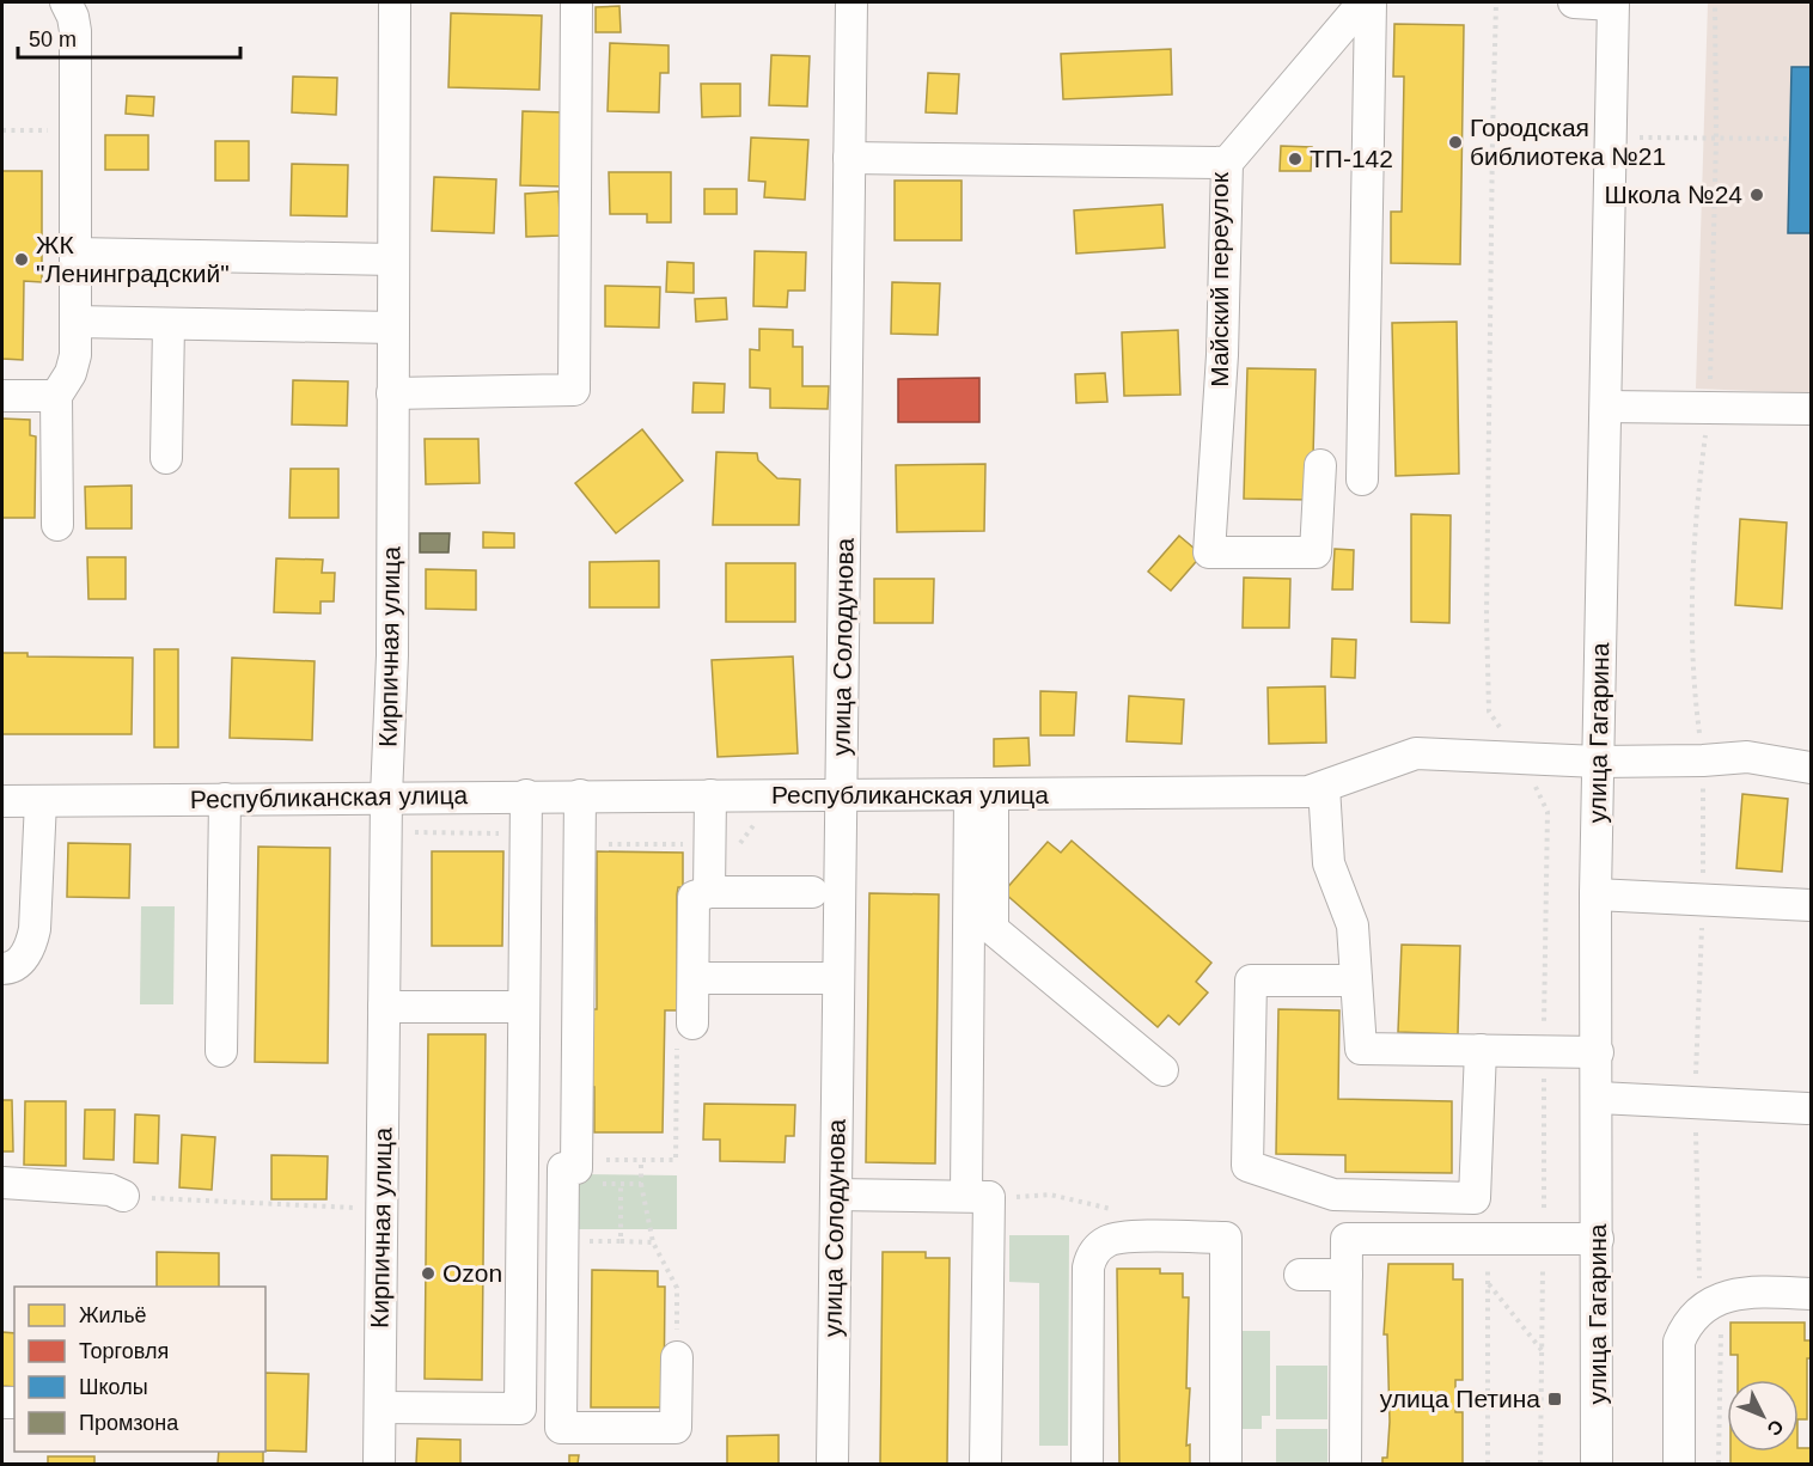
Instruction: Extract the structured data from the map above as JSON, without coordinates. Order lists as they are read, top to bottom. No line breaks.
{"streets":{"street":["Майский переулок","Кирпичная улица","улица Солодунова","улица Гагарина","Республиканская улица"]},"crossings":[["Майский переулок","улица Солодунова"],["Кирпичная улица","Республиканская улица"],["улица Солодунова","Республиканская улица"],["улица Гагарина","Республиканская улица"]],"places":{"other":["Городская библиотека №21","ТП-142","Школа №24","ЖК \"Ленинградский\"","Ozon"],"transit":["улица Петина"]},"legend":["Жильё","Торговля","Школы","Промзона"],"scale_bar":"50 m","north":"bottom right"}
